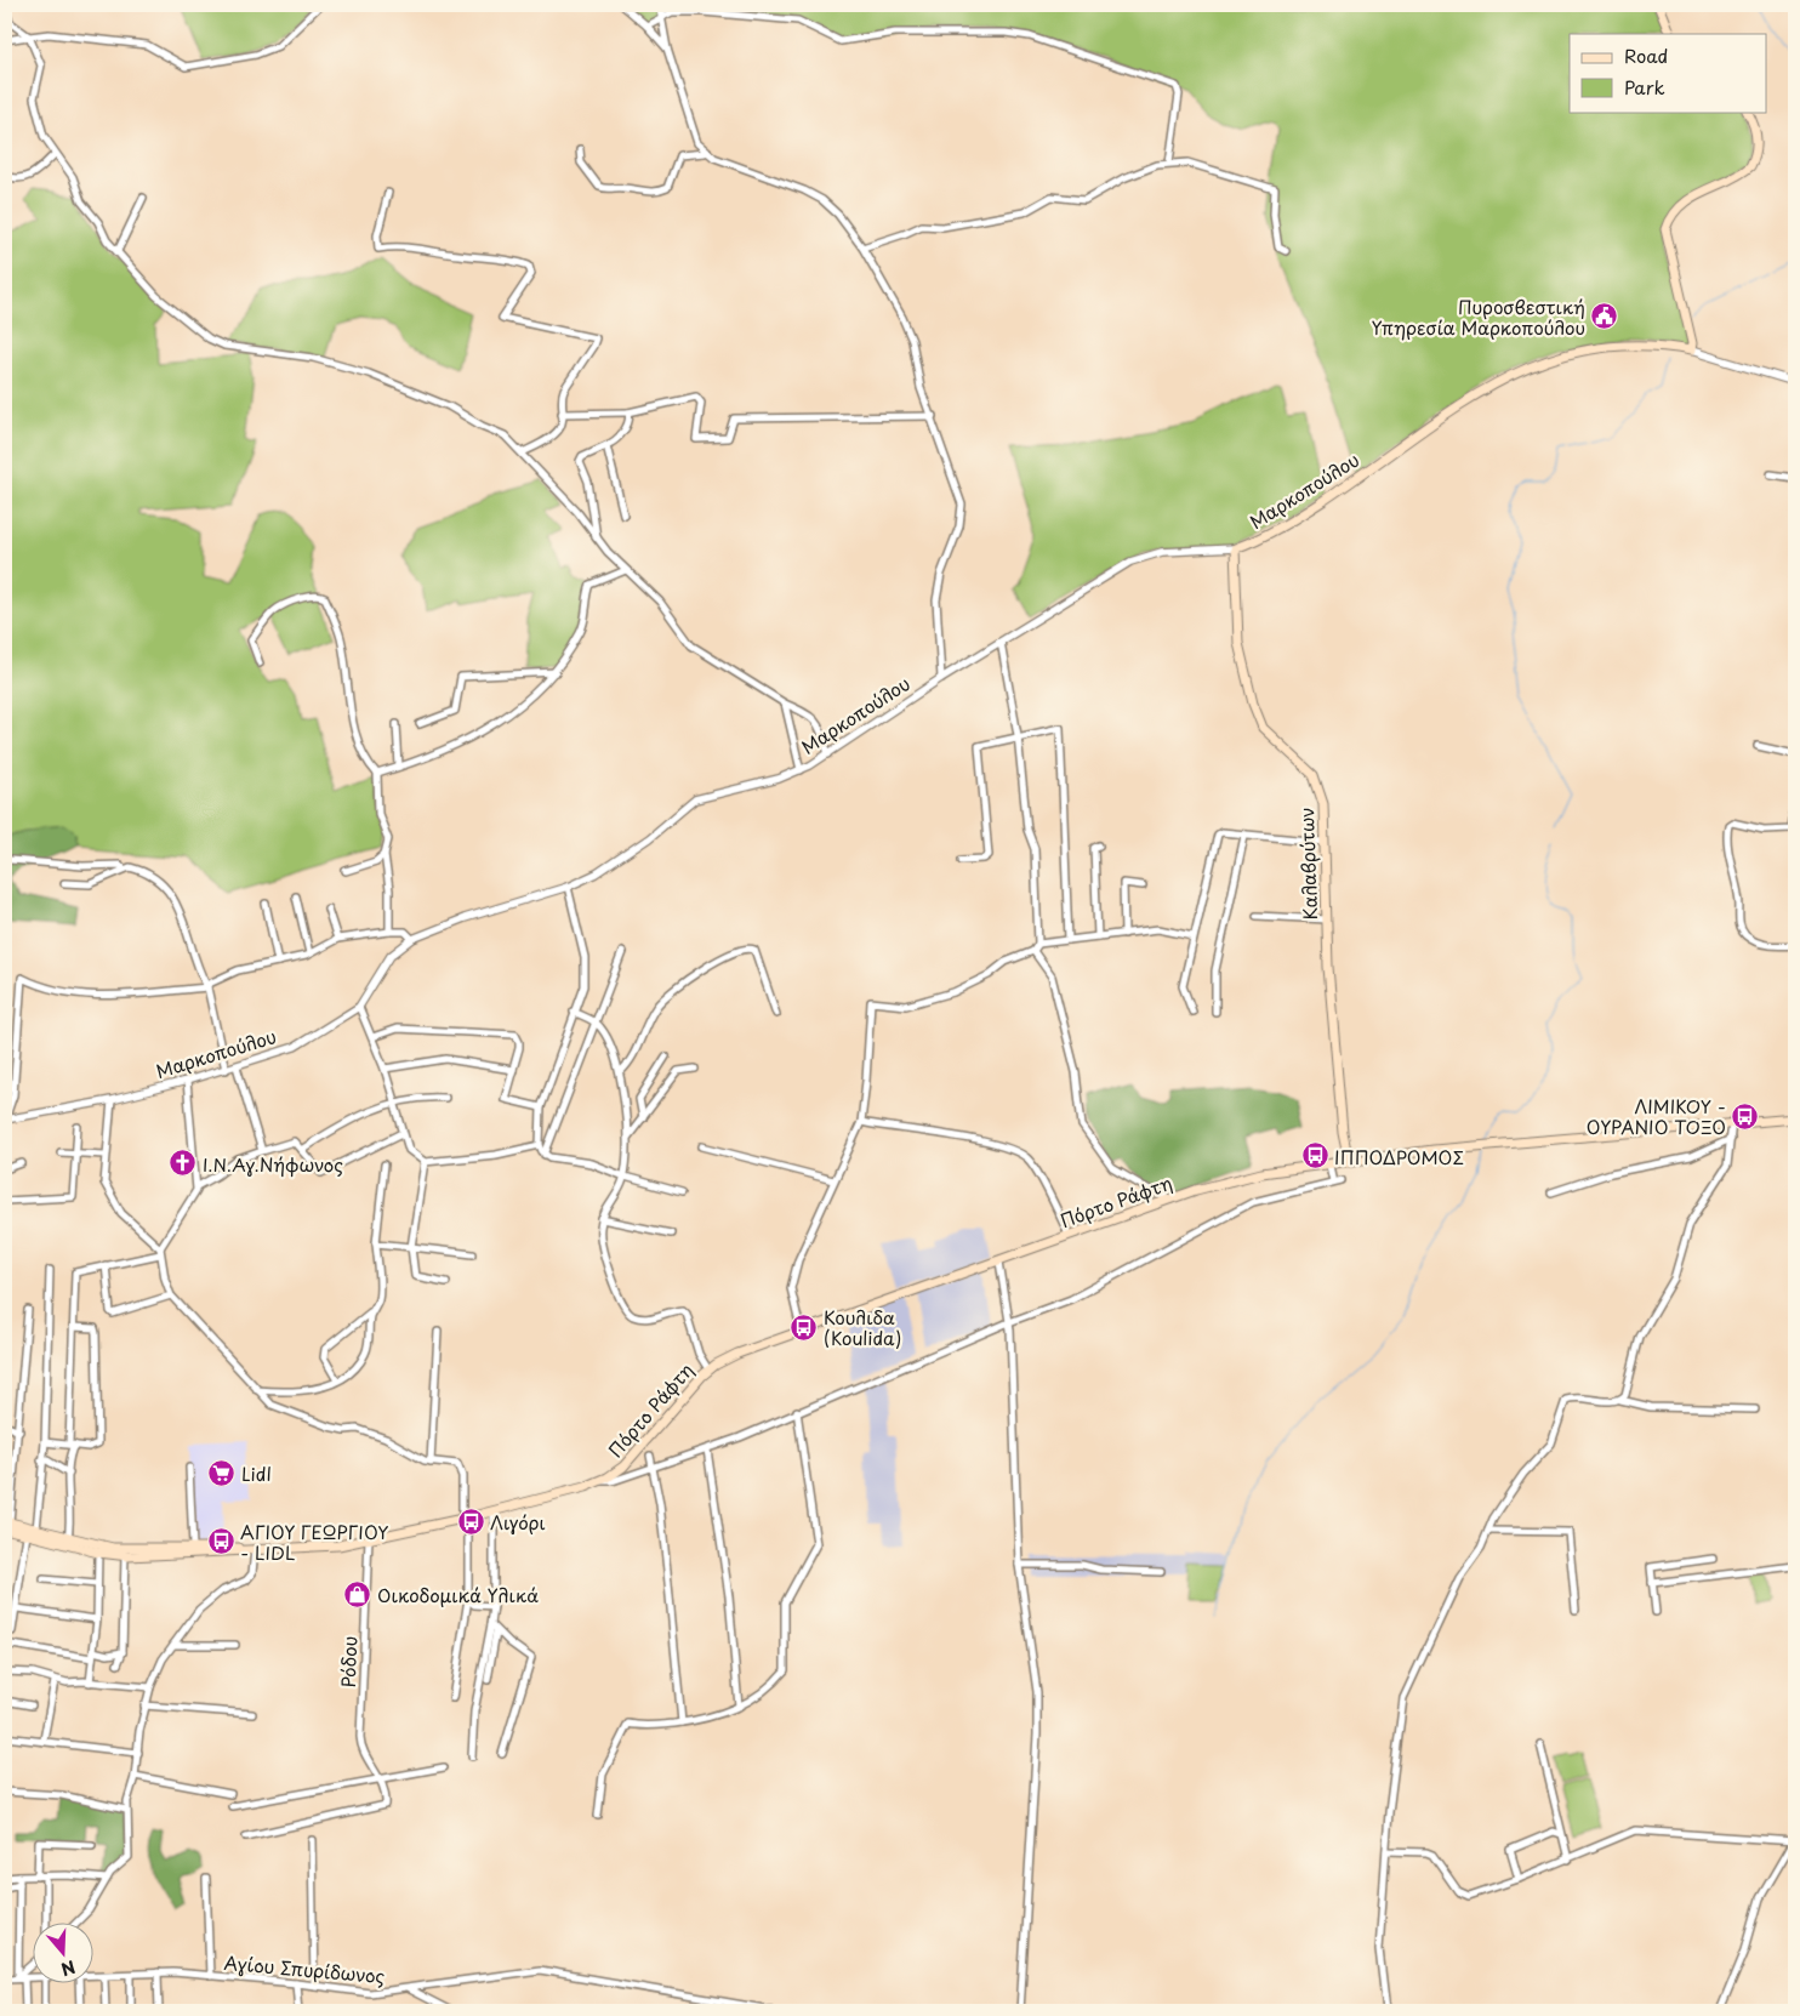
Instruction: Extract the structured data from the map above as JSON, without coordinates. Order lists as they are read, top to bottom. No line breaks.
{"streets":{"main road":["Μαρκοπούλου","Καλαβρύτων","Πόρτο Ράφτη"],"street":["Ρόδου","Αγίου Σπυρίδωνος"]},"crossings":[["Μαρκοπούλου","Καλαβρύτων"],["Καλαβρύτων","Πόρτο Ράφτη"],["Πόρτο Ράφτη","Ρόδου"]],"places":{"public building":["Πυροσβεστική Υπηρεσία Μαρκοπούλου"],"bus stop":["ΛΙΜΙΚΟΥ - ΟΥΡΑΝΙΟ ΤΟΞΟ","ΙΠΠΟΔΡΟΜΟΣ","Κουλιδα (Koulida)","Λιγόρι","ΑΓΙΟΥ ΓΕΩΡΓΙΟΥ - LIDL"],"church":["Ι.Ν.Αγ.Νήφωνος"],"supermarket":["Lidl"],"shop":["Οικοδομικά Υλικά"]},"legend":["Road","Park"],"north":"bottom"}
